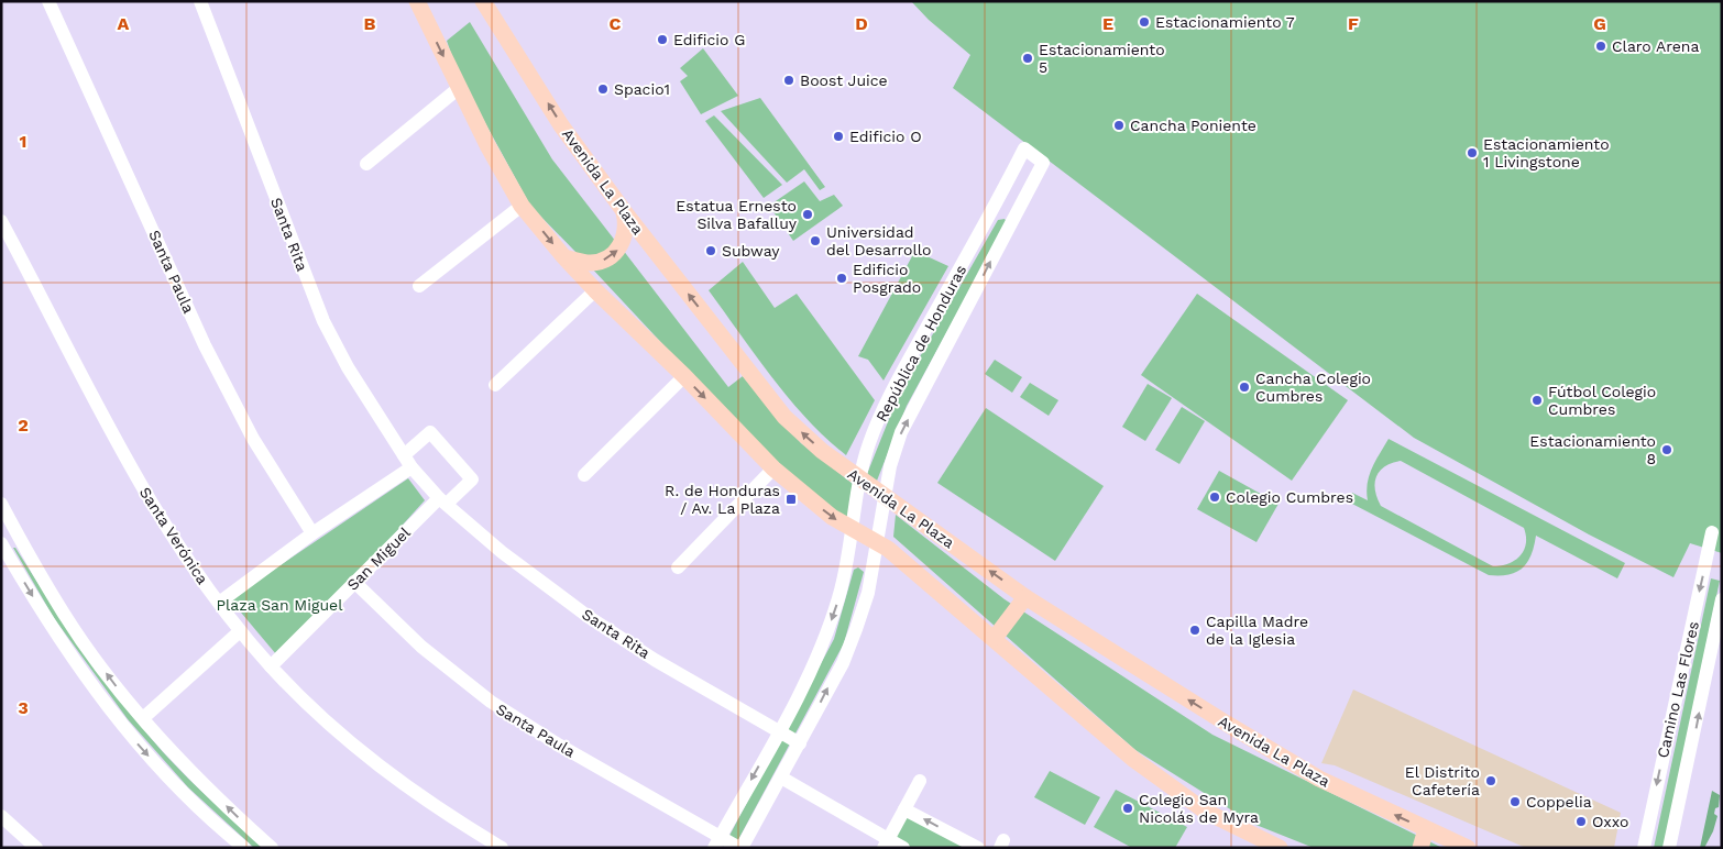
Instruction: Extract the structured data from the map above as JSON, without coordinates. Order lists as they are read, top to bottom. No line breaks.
{"streets":{"main road":["Avenida La Plaza"],"street":["Santa Rita","Santa Paula","República de Honduras","Santa Verónica","San Miguel","Camino Las Flores"]},"crossings":[["Avenida La Plaza","República de Honduras"],["Santa Rita","República de Honduras"],["Santa Rita","San Miguel"],["Santa Paula","República de Honduras"],["Santa Paula","San Miguel"],["Santa Verónica","San Miguel"]],"parks":["Plaza San Miguel"],"places":{"other":["Estacionamiento 7","Edificio G","Claro Arena","Estacionamiento 5","Boost Juice","Spacio1","Cancha Poniente","Edificio O","Estacionamiento 1 Livingstone","Estatua Ernesto Silva Bafalluy","Universidad del Desarrollo","Subway","Edificio Posgrado","Cancha Colegio Cumbres","Fútbol Colegio Cumbres","Estacionamiento 8","Colegio Cumbres","Capilla Madre de la Iglesia","El Distrito Cafetería","Coppelia","Colegio San Nicolás de Myra","Oxxo"],"transit":["R. de Honduras / Av. La Plaza"]},"grid":{"columns":["A","B","C","D","E","F","G"],"rows":["1","2","3"]}}
